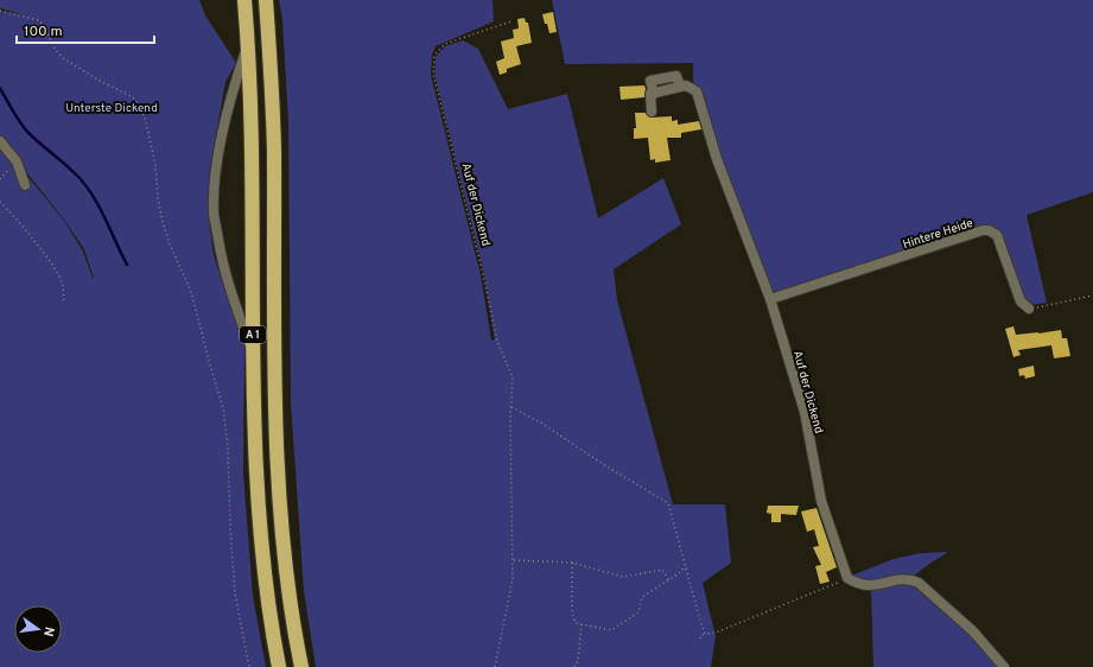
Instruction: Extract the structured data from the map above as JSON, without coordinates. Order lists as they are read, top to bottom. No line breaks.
{"streets":{"highway":["A 1"],"street":["Auf der Dickend","Hintere Heide"]},"crossings":[["Auf der Dickend","Hintere Heide"]],"parks":["Unterste Dickend"],"scale_bar":"100 m","north":"right"}
